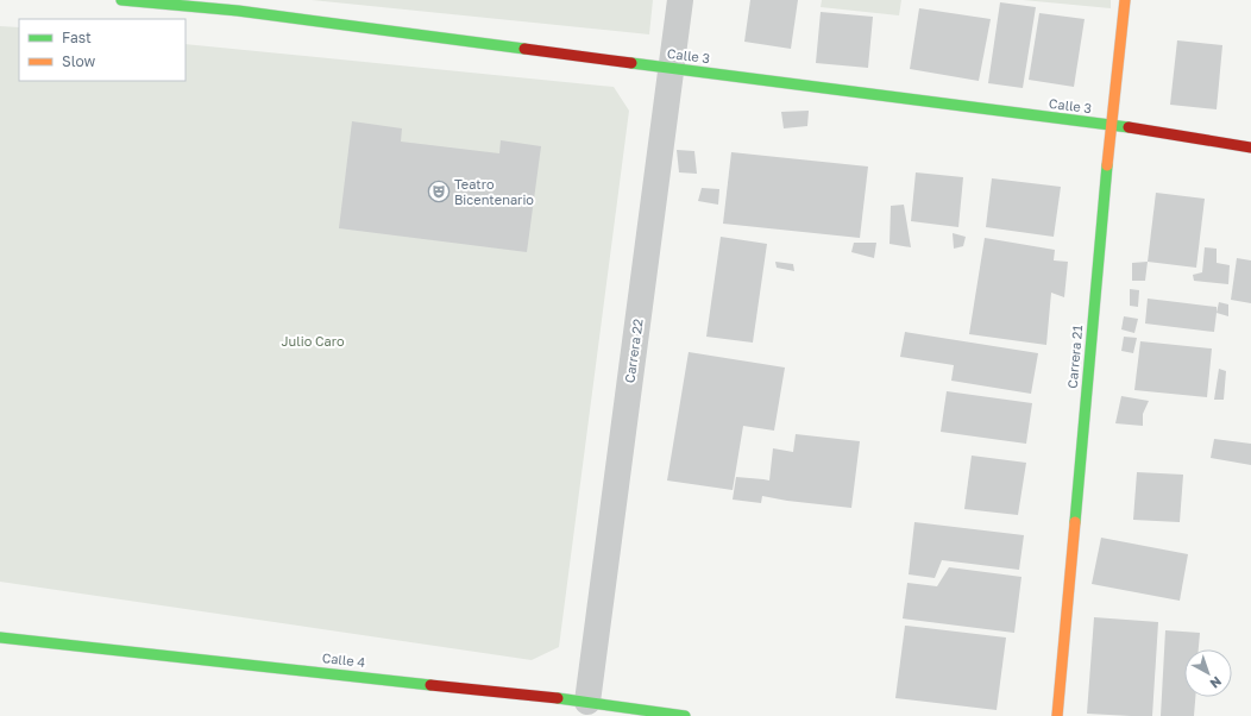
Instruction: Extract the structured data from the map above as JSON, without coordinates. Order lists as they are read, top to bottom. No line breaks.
{"streets":{"street":["Calle 3","Carrera 22","Carrera 21","Calle 4"]},"crossings":[["Calle 3","Carrera 22"],["Calle 3","Carrera 21"],["Carrera 22","Calle 4"]],"parks":["Julio Caro"],"places":{"theatre":["Teatro Bicentenario"]},"legend":["Fast","Slow"],"north":"bottom right"}
